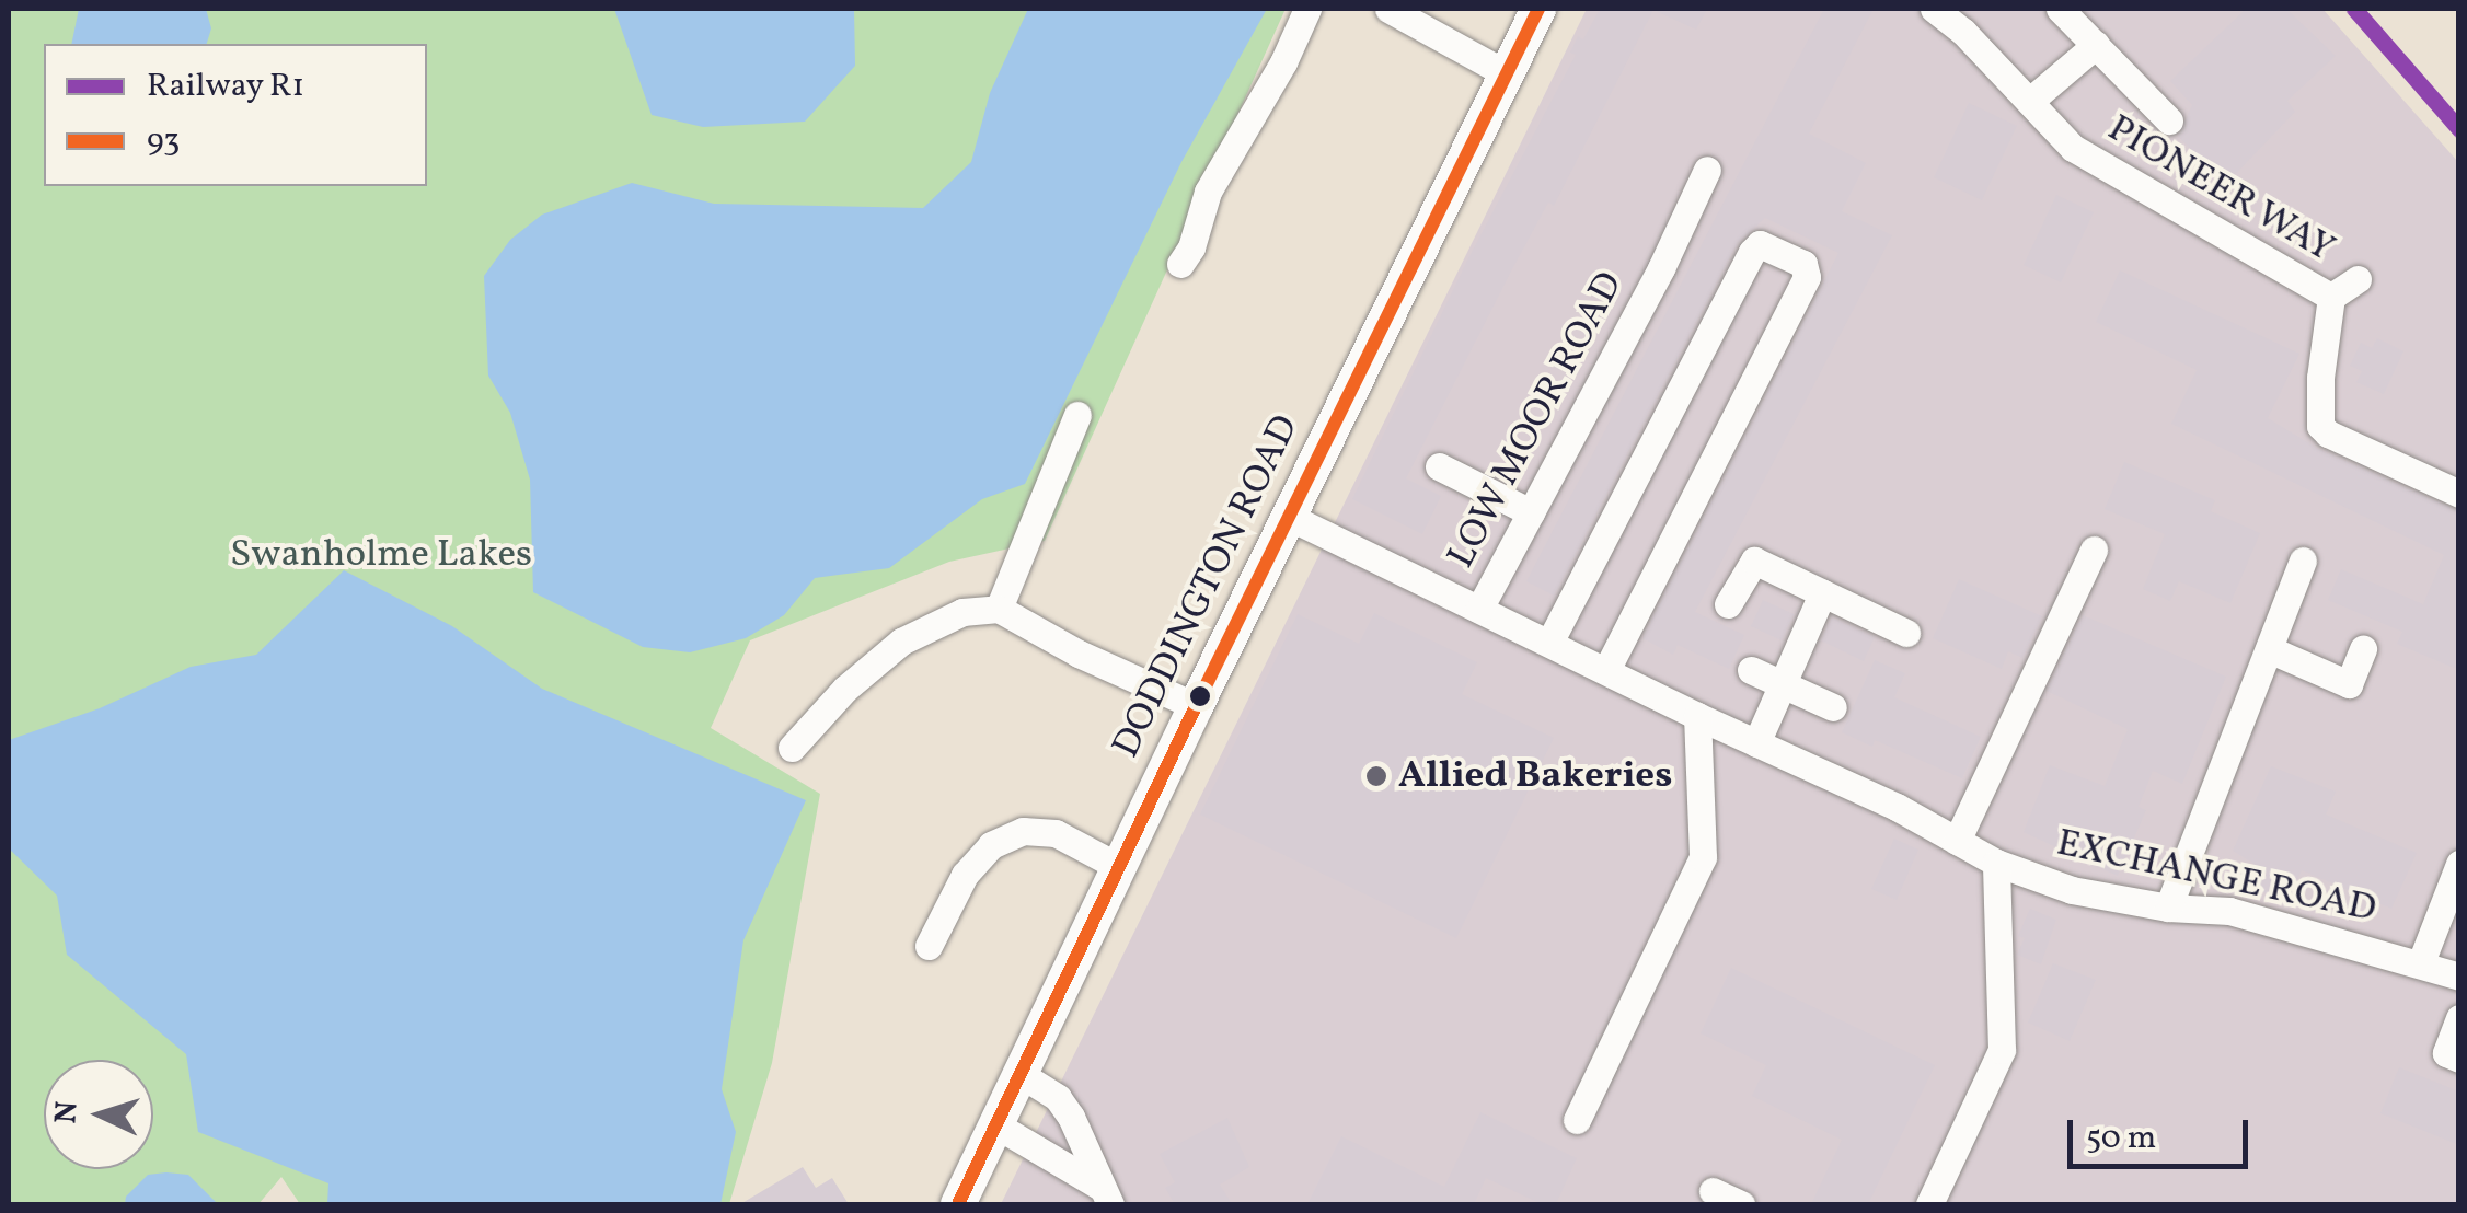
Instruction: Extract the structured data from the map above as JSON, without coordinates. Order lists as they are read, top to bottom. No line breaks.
{"streets":{"main road":["DODDINGTON ROAD"],"street":["PIONEER WAY","LOW MOOR ROAD","EXCHANGE ROAD"]},"crossings":[["LOW MOOR ROAD","EXCHANGE ROAD"],["DODDINGTON ROAD","EXCHANGE ROAD"]],"parks":["Swanholme Lakes"],"places":["Allied Bakeries"],"lines":["rail line R1","transit line 93"],"legend":["Railway R1","93"],"scale_bar":"50 m","north":"left"}
